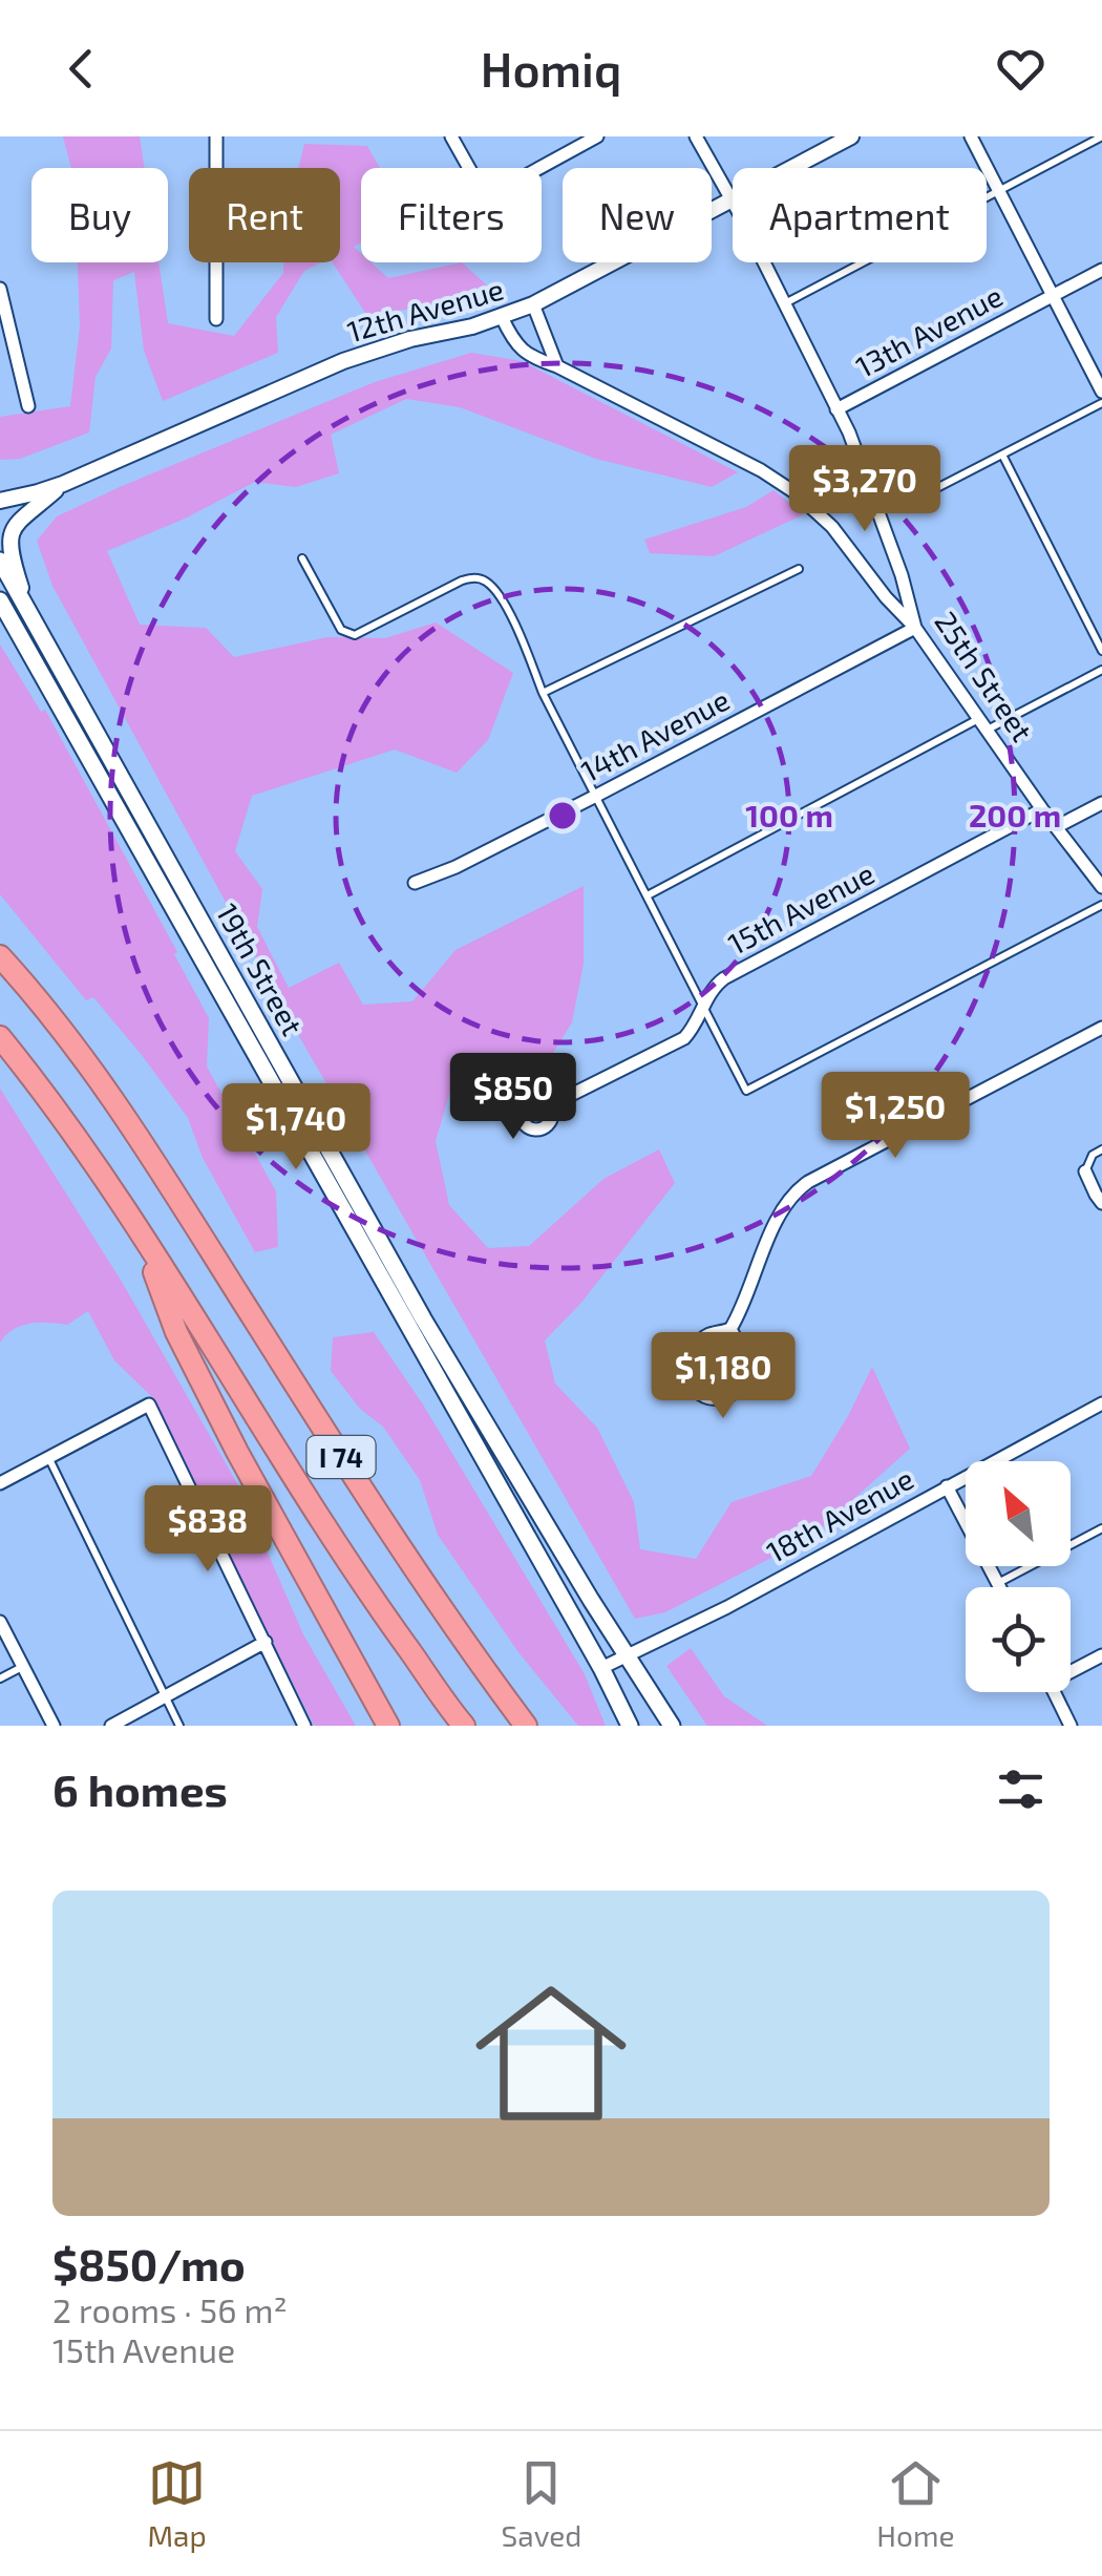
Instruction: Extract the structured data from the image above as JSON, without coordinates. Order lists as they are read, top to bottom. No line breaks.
{"streets":{"highway":["I 74"],"main road":["19th Street"],"street":["12th Avenue","13th Avenue","25th Street","14th Avenue","15th Avenue","18th Avenue"]},"crossings":[["12th Avenue","25th Street"],["13th Avenue","25th Street"],["25th Street","14th Avenue"],["25th Street","15th Avenue"],["19th Street","18th Avenue"]],"north":"top left","page":{"header":"Homiq","chip":["Buy","Rent","Filters","New","Apartment"],"price":["$3,270","$850","$1,250","$1,740","$1,180","$838"],"heading":"6 homes","list":[{"name":"$850/mo","note":"2 rooms · 56 m² · 15th Avenue"}],"tabs":["Map","Saved","Home"]},"rings":["100 m","200 m"]}
